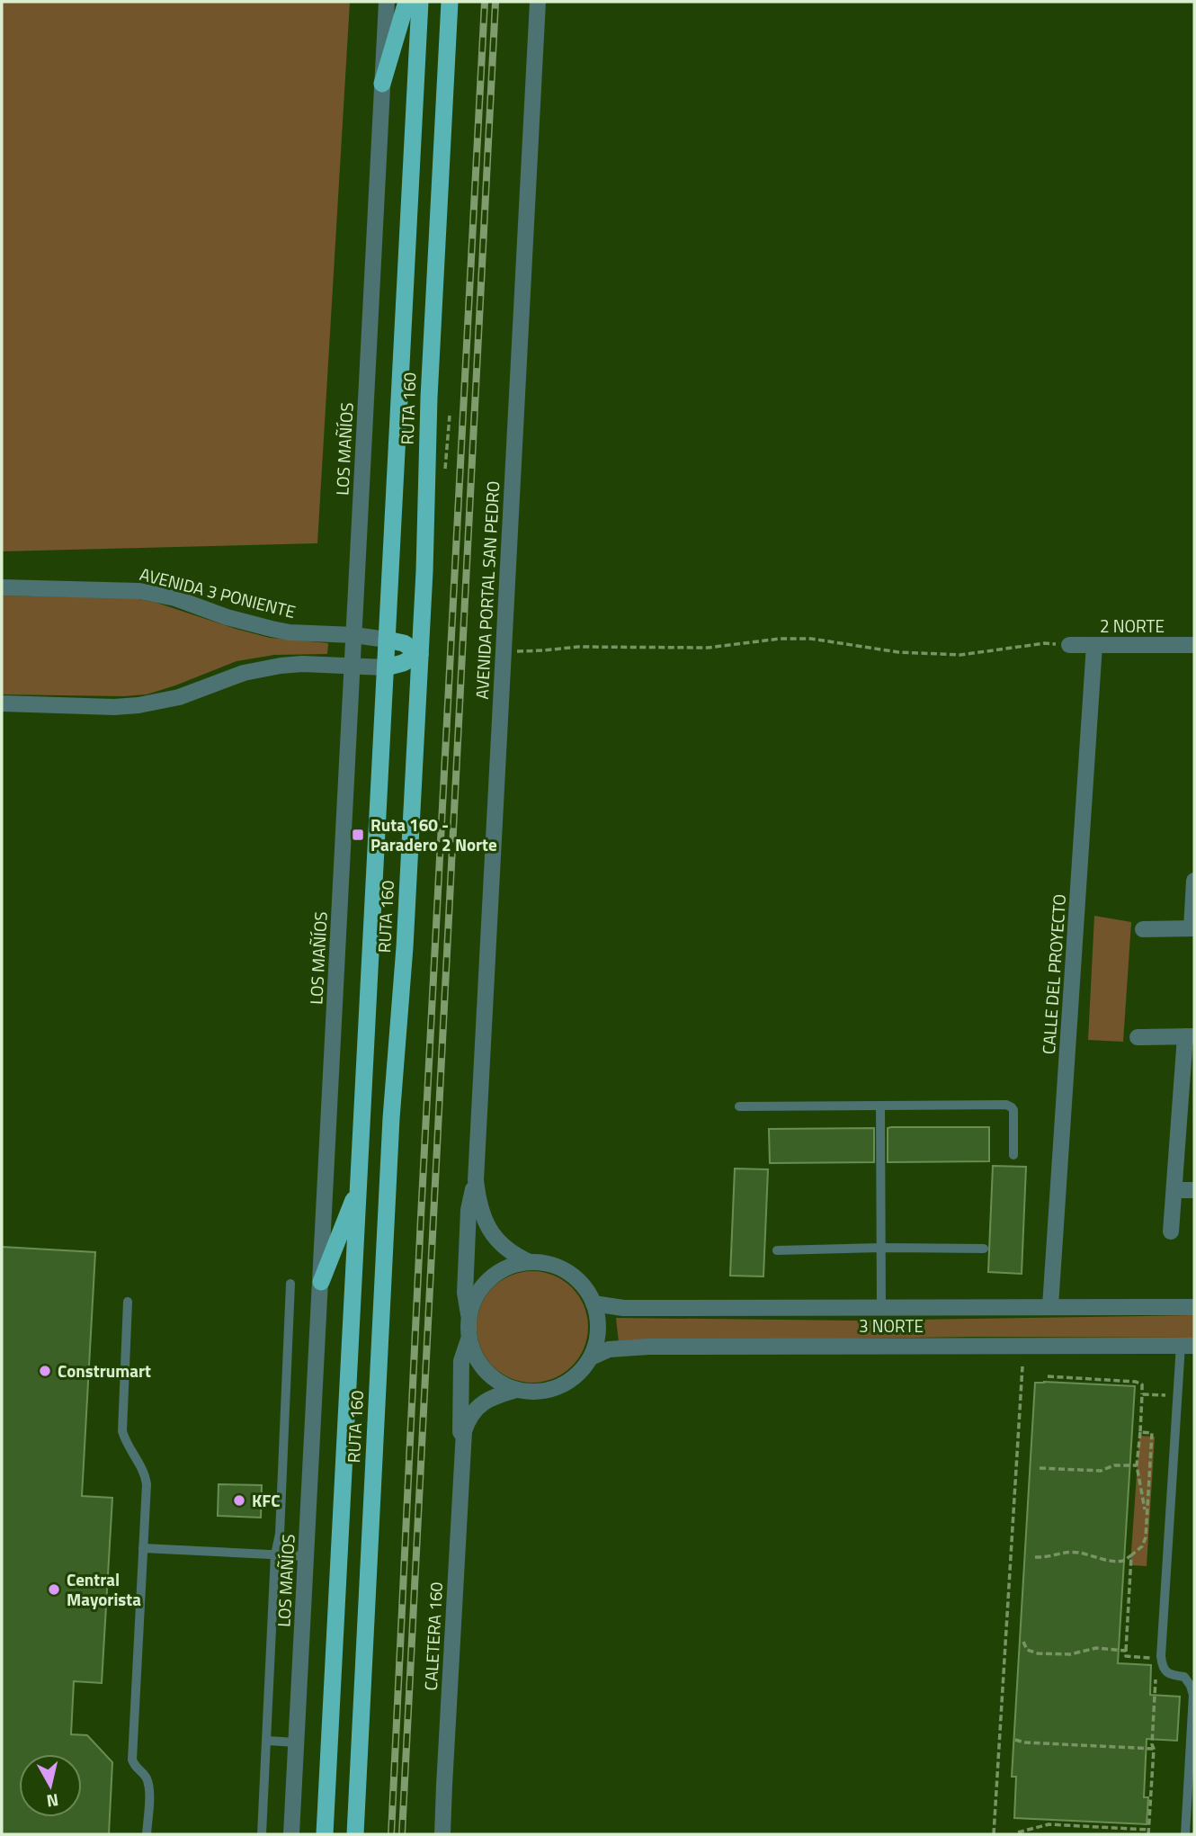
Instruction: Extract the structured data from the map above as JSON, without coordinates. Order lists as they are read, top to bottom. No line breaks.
{"streets":{"highway":["RUTA 160"],"street":["LOS MAÑÍOS","AVENIDA PORTAL SAN PEDRO","AVENIDA 3 PONIENTE","2 NORTE","CALLE DEL PROYECTO","3 NORTE","CALETERA 160"]},"crossings":[["RUTA 160","AVENIDA 3 PONIENTE"],["LOS MAÑÍOS","AVENIDA 3 PONIENTE"],["AVENIDA PORTAL SAN PEDRO","3 NORTE"],["AVENIDA PORTAL SAN PEDRO","CALETERA 160"],["2 NORTE","CALLE DEL PROYECTO"],["CALLE DEL PROYECTO","3 NORTE"],["3 NORTE","CALETERA 160"]],"places":{"transit":["Ruta 160 - Paradero 2 Norte"],"other":["Construmart","KFC","Central Mayorista"]},"north":"bottom"}
